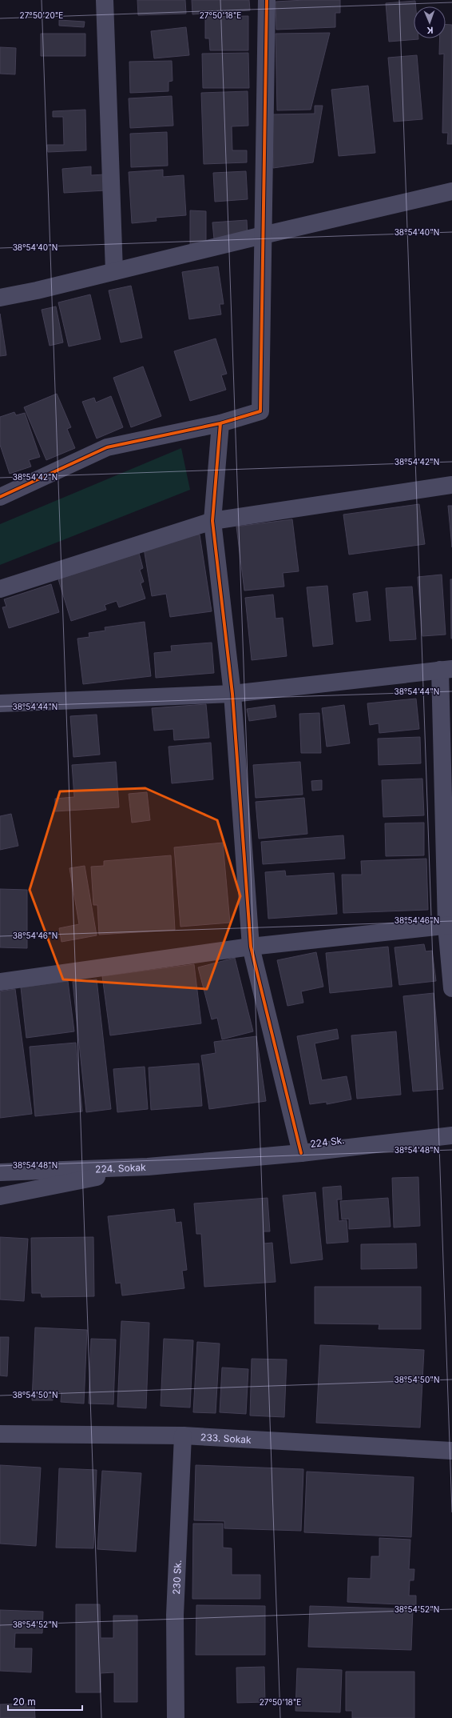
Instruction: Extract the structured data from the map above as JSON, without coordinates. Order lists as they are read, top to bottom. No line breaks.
{"streets":{"street":["224 Sk.","224. Sokak","233. Sokak","230 Sk."]},"crossings":[["224 Sk.","224. Sokak"],["233. Sokak","230 Sk."]],"scale_bar":"20 m","north":"bottom","coordinates":["27°50'20\"E","27°50'18\"E","38°54'40\"N","38°54'42\"N","38°54'44\"N","38°54'46\"N","38°54'48\"N","38°54'50\"N","38°54'52\"N"]}
